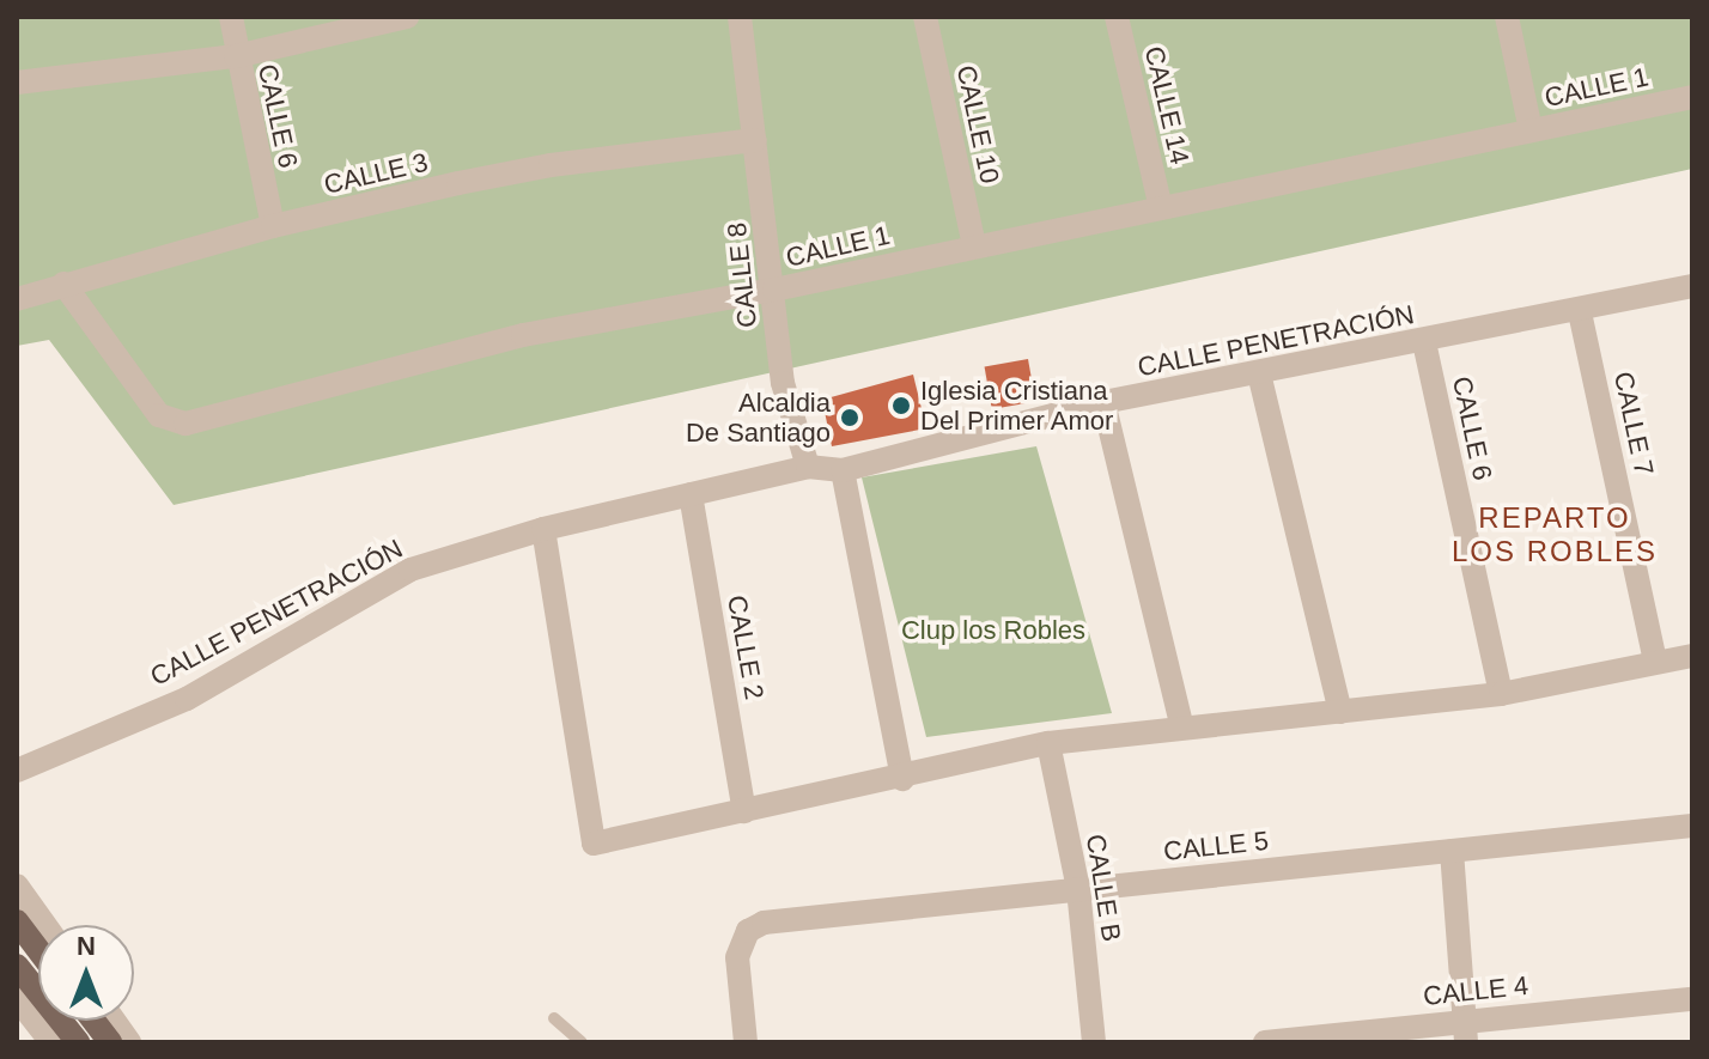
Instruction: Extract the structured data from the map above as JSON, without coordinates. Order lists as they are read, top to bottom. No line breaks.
{"streets":{"street":["CALLE 1","CALLE 14","CALLE 6","CALLE 10","CALLE 3","CALLE 8","CALLE PENETRACIÓN","CALLE 7","CALLE 2","CALLE 5","CALLE B","CALLE 4"]},"crossings":[["CALLE 1","CALLE 14"],["CALLE 1","CALLE 10"],["CALLE 1","CALLE 3"],["CALLE 1","CALLE 8"],["CALLE 6","CALLE 3"],["CALLE 6","CALLE PENETRACIÓN"],["CALLE 3","CALLE 8"],["CALLE 8","CALLE PENETRACIÓN"],["CALLE PENETRACIÓN","CALLE 7"],["CALLE PENETRACIÓN","CALLE 2"],["CALLE 5","CALLE B"]],"districts":["REPARTO LOS ROBLES"],"parks":["Clup los Robles"],"places":["Iglesia Cristiana Del Primer Amor","Alcaldia De Santiago"],"north":"top"}
